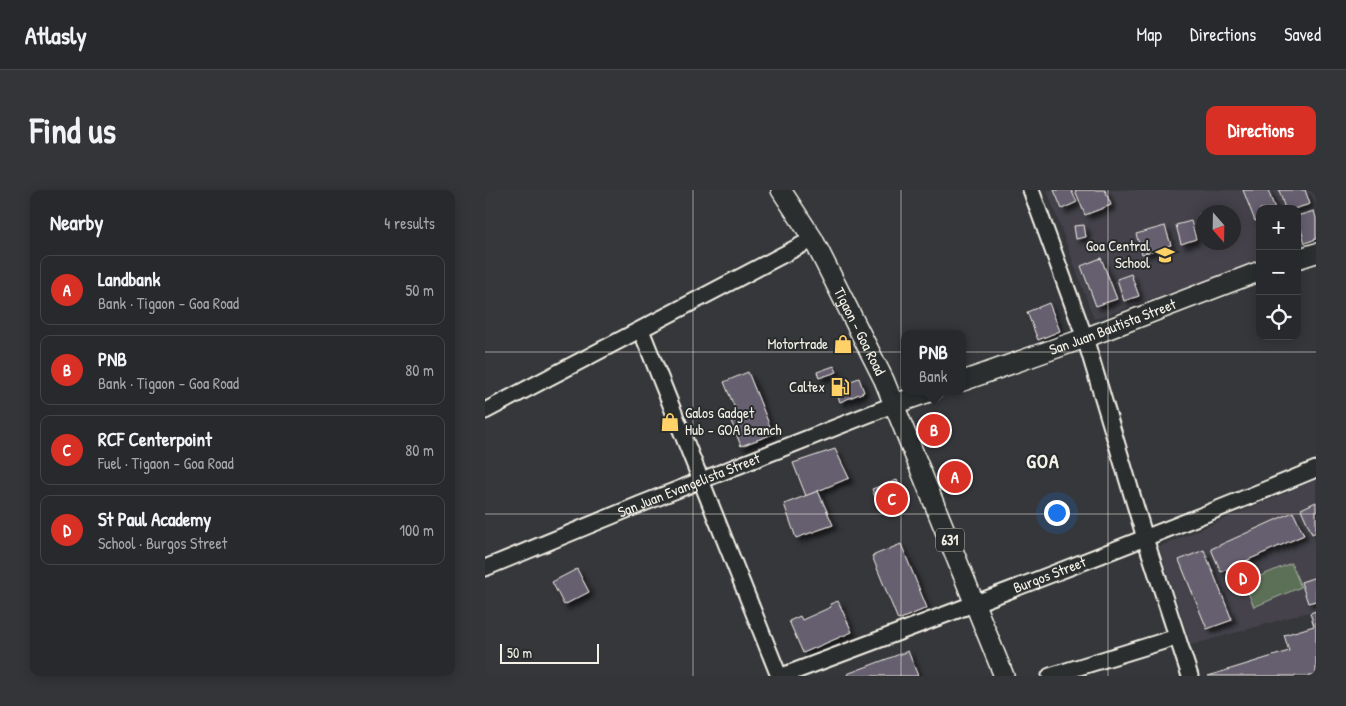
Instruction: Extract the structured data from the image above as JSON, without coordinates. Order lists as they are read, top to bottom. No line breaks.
{"streets":{"main road":["San Juan Bautista Street","Tigaon - Goa Road","631"],"street":["San Juan Evangelista Street","Burgos Street"]},"crossings":[["Tigaon - Goa Road","San Juan Evangelista Street"],["Tigaon - Goa Road","Burgos Street"]],"districts":["GOA"],"places":{"school or university":["Goa Central School"],"shop":["Motortrade","Galos Gadget Hub - GOA Branch"],"fuel station":["Caltex"]},"scale_bar":"50 m","north":"bottom","page":{"header":"Atlasly","nav":["Map","Directions","Saved"],"buttons":"Directions","title":"Find us","heading":["Nearby","4 results"],"map_buttons":["+","−"],"list":[{"mark":"A","name":"Landbank","note":"Bank · Tigaon - Goa Road","value":"50 m"},{"mark":"B","name":"PNB","note":"Bank · Tigaon - Goa Road","value":"80 m"},{"mark":"C","name":"RCF Centerpoint","note":"Fuel · Tigaon - Goa Road","value":"80 m"},{"mark":"D","name":"St Paul Academy","note":"School · Burgos Street","value":"100 m"}],"popup":["PNB","Bank"],"pins":["B","A","C","D"],"scale":"50 m"}}
